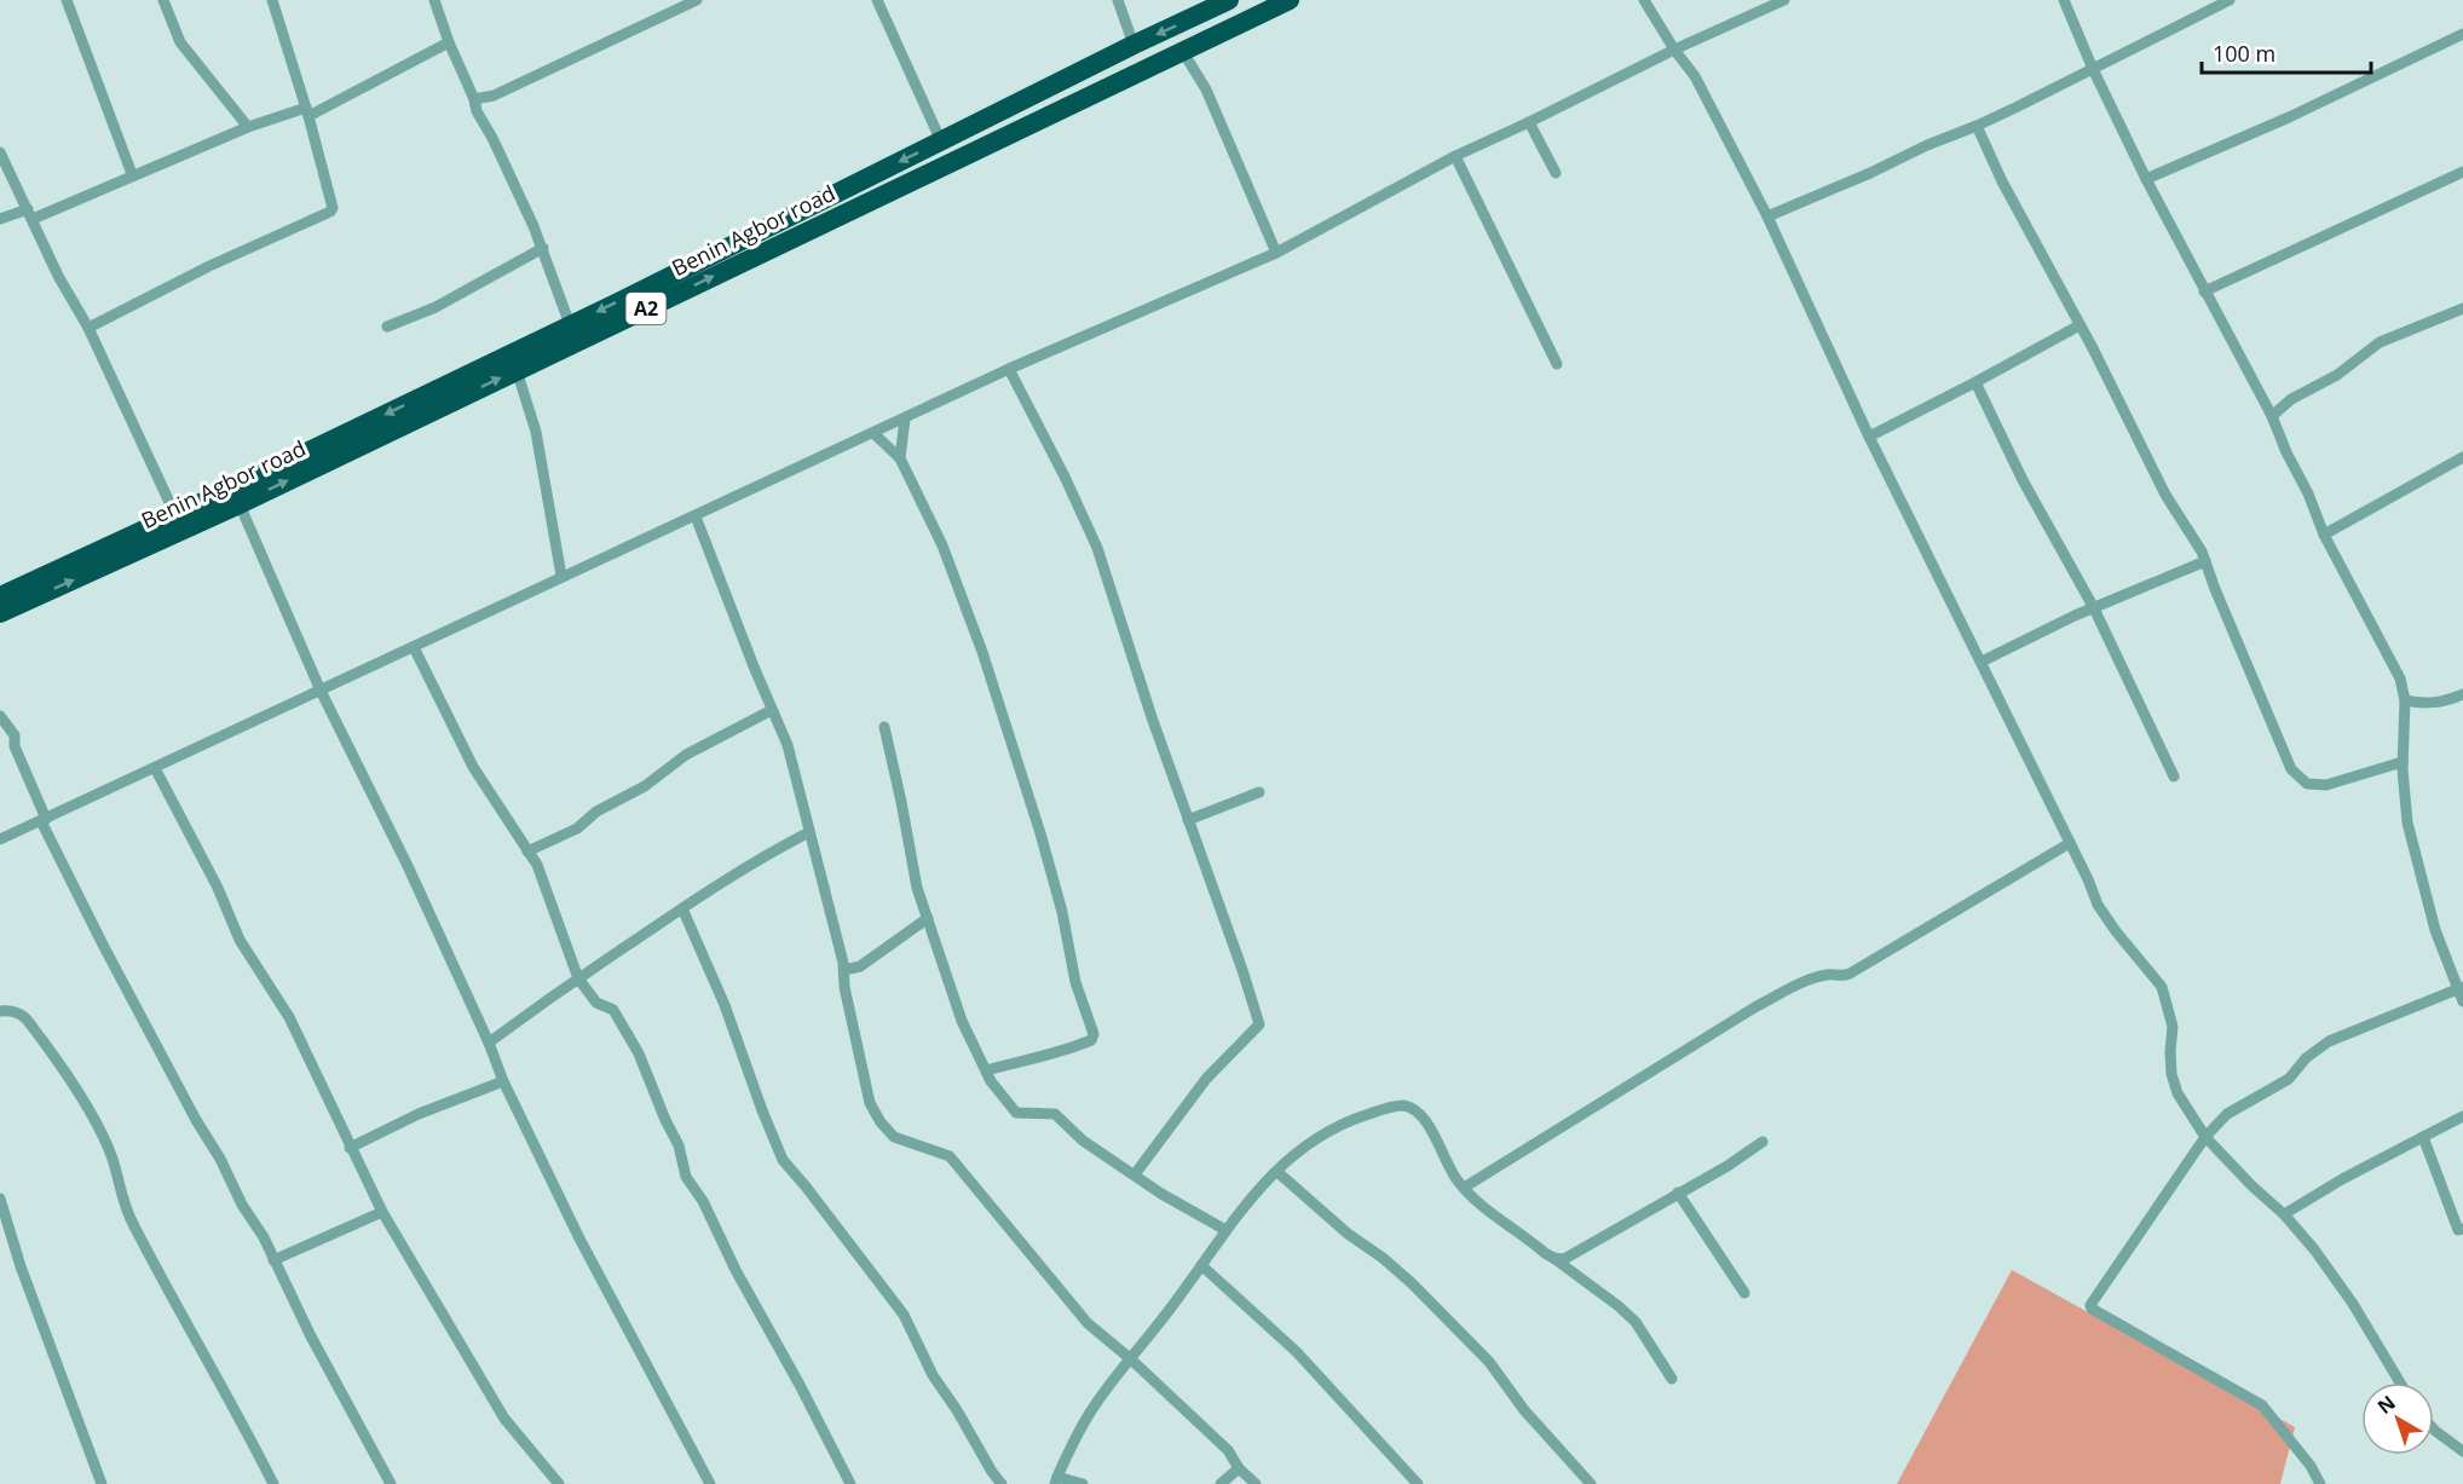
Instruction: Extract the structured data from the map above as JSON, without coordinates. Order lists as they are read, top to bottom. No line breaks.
{"streets":{"highway":["Benin Agbor road","A2"]},"scale_bar":"100 m","north":"top left"}
